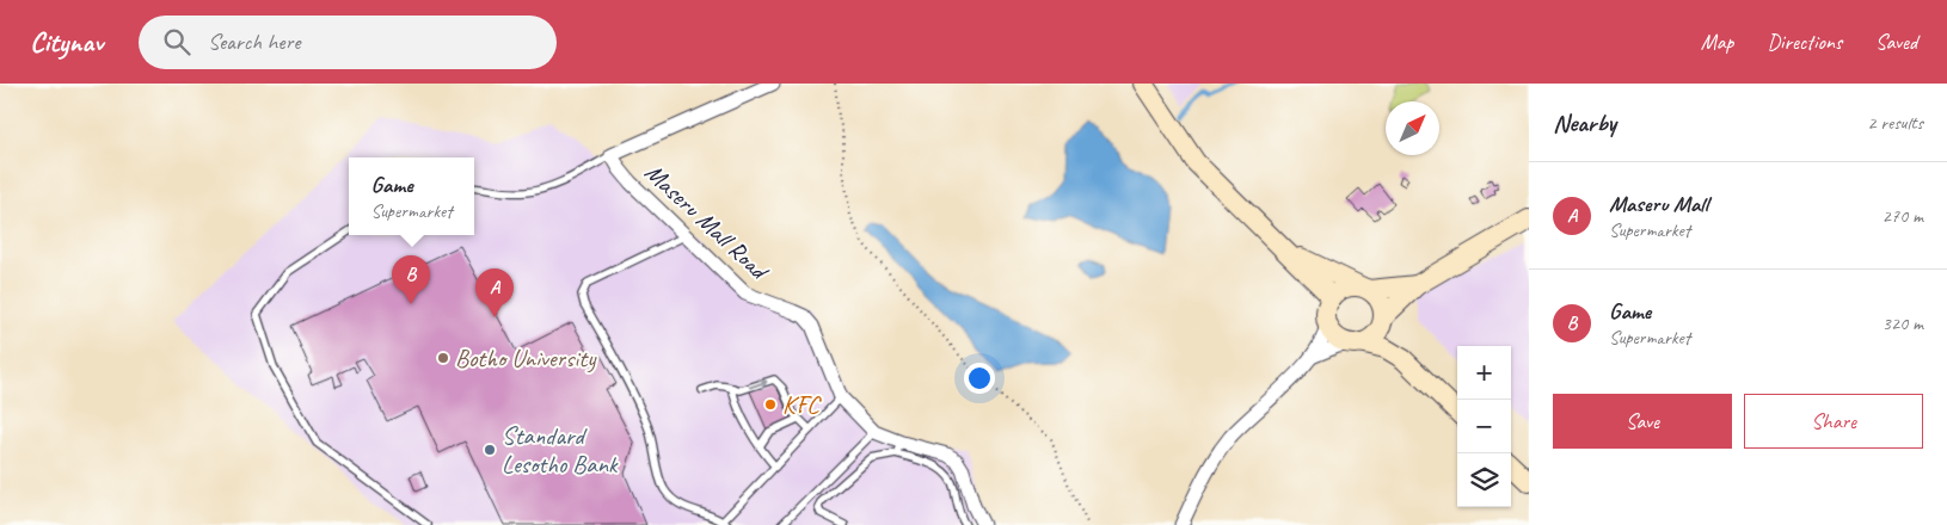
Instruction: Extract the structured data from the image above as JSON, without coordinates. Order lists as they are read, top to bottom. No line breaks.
{"streets":{"street":["Maseru Mall Road"]},"places":["Botho University","KFC","Standard Lesotho Bank"],"north":"top right","page":{"header":"Citynav","search":"Search here","nav":["Map","Directions","Saved"],"heading":["Nearby","2 results"],"popup":["Game","Supermarket"],"list":[{"mark":"A","name":"Maseru Mall","note":"Supermarket","value":"270 m"},{"mark":"B","name":"Game","note":"Supermarket","value":"320 m"}],"pins":["B","A"],"map_buttons":["+","−"],"buttons":["Save","Share"]}}
